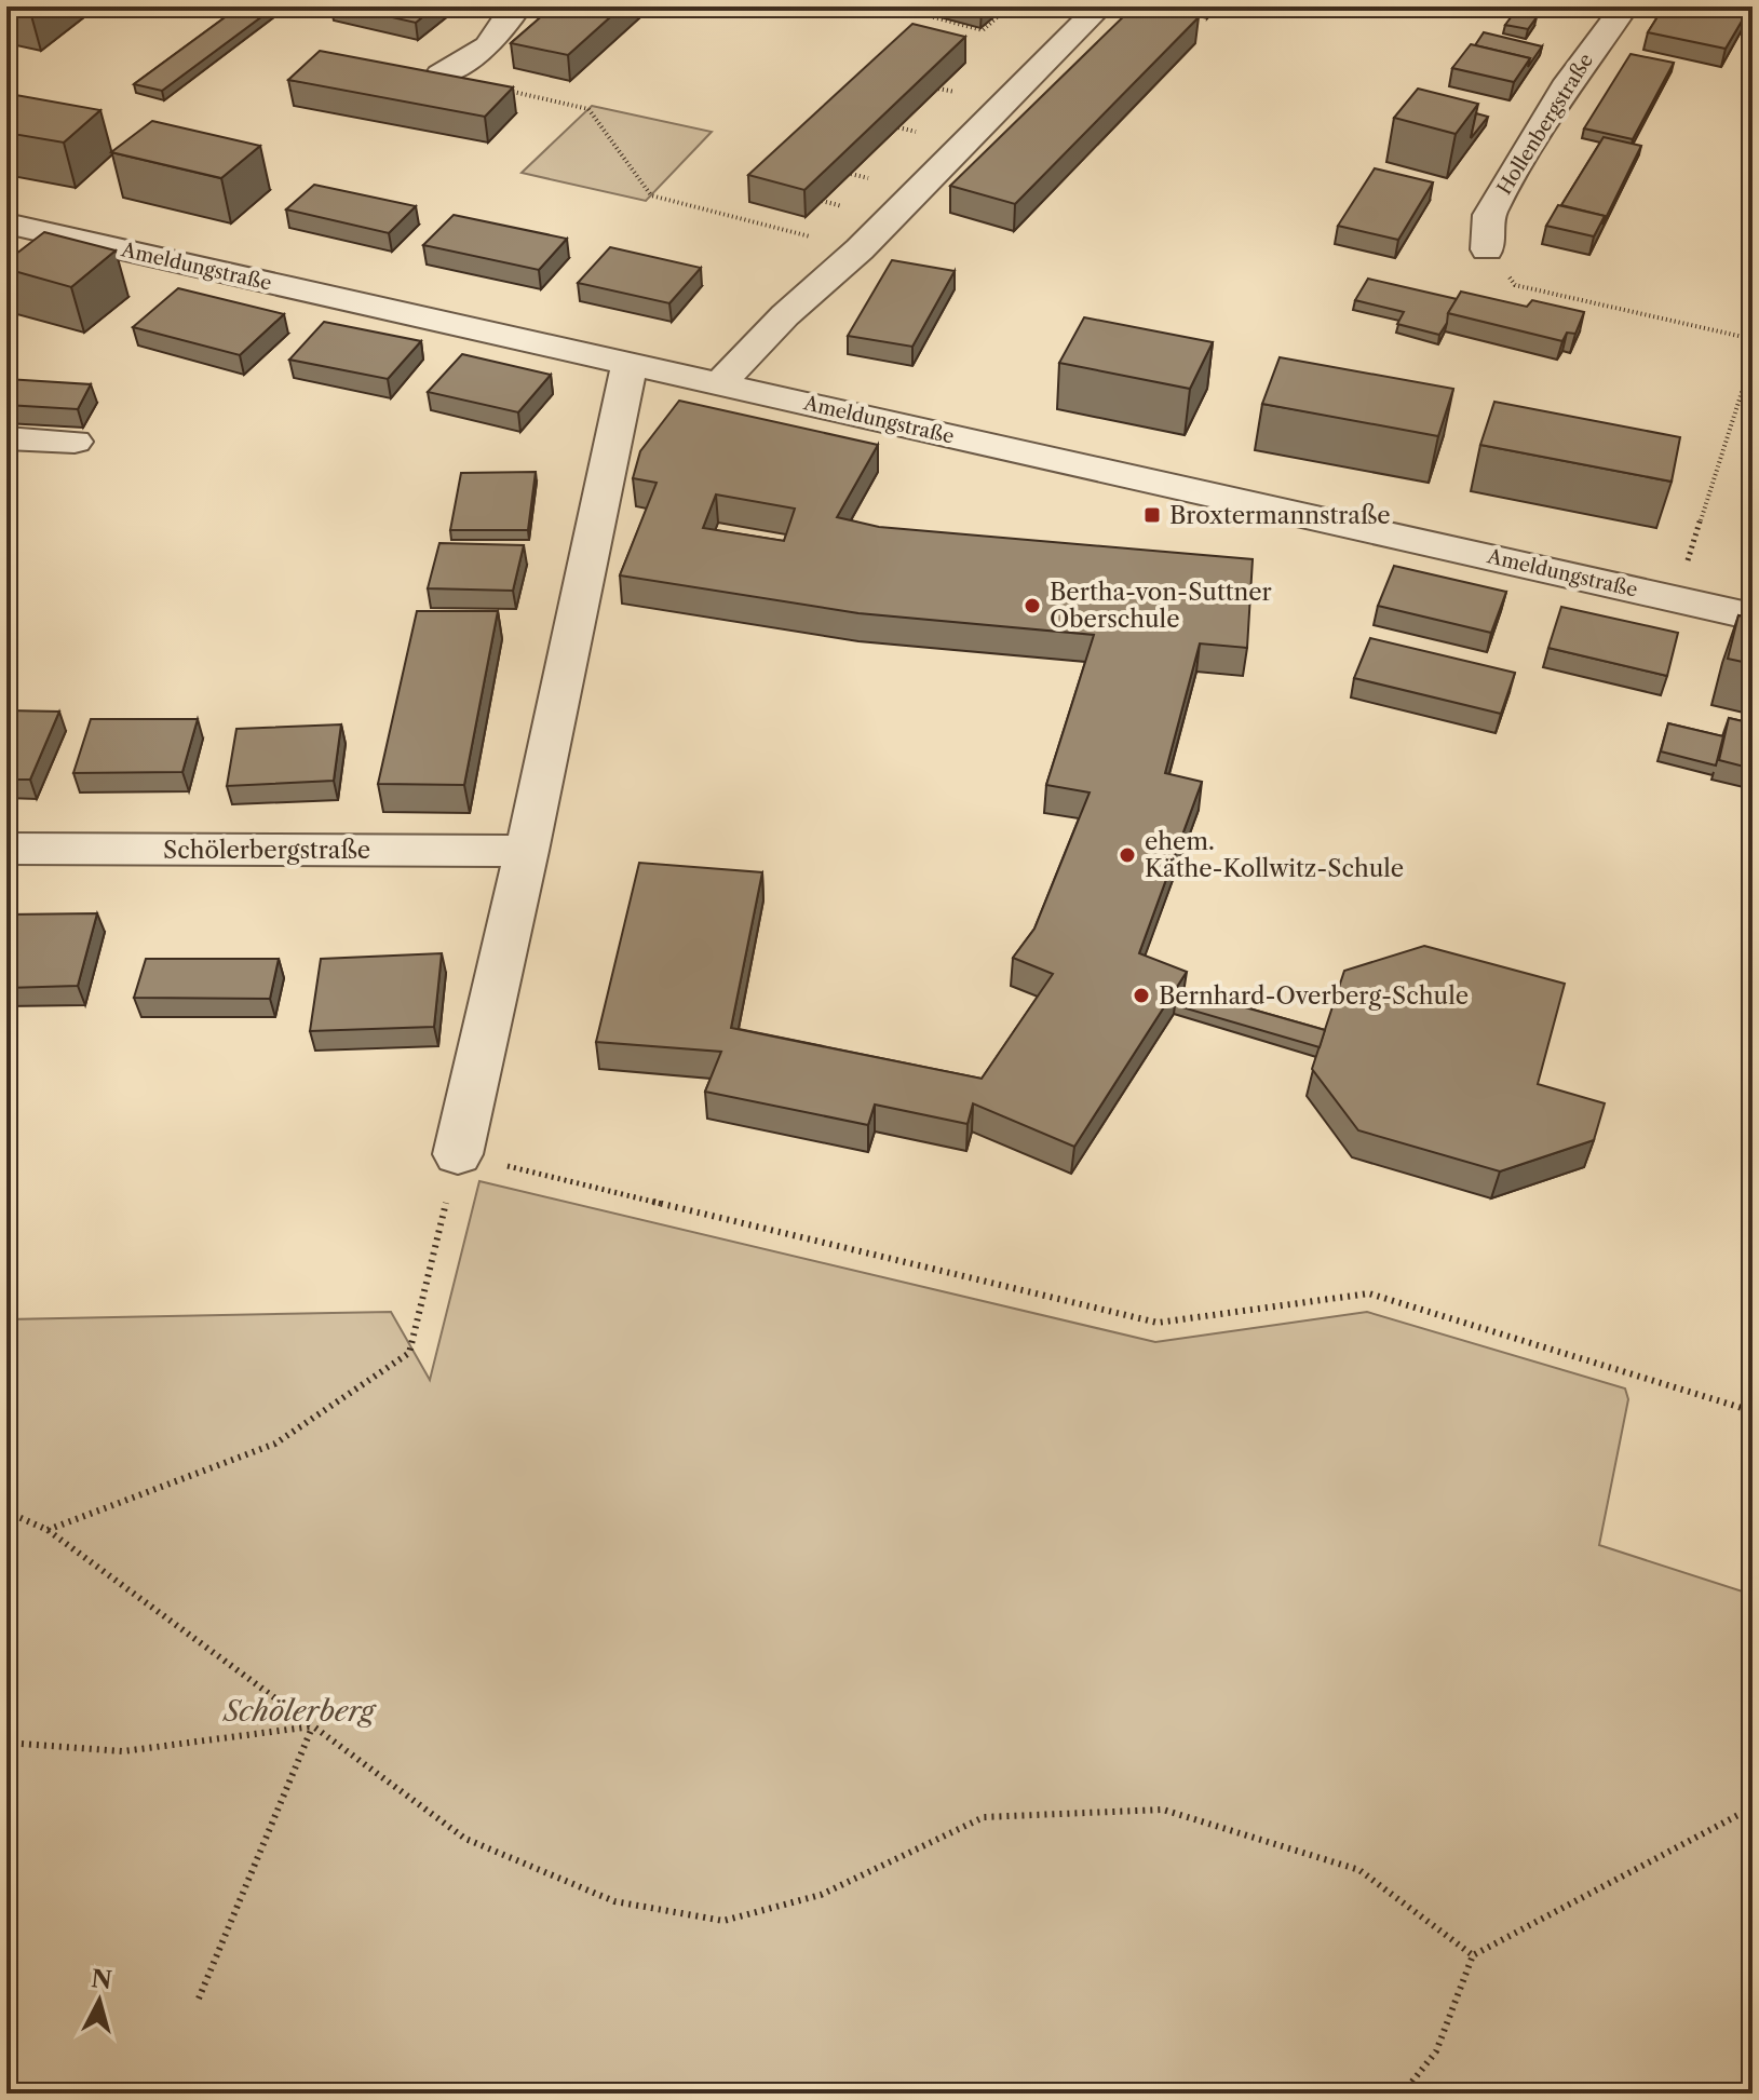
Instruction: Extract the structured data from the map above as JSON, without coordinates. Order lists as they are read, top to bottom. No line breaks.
{"streets":{"street":["Hollenbergstraße","Ameldungstraße","Schölerbergstraße"]},"parks":["Schölerberg"],"places":{"transit":["Broxtermannstraße"],"other":["Bertha-von-Suttner Oberschule","ehem. Käthe-Kollwitz-Schule","Bernhard-Overberg-Schule"]},"north":"top"}
